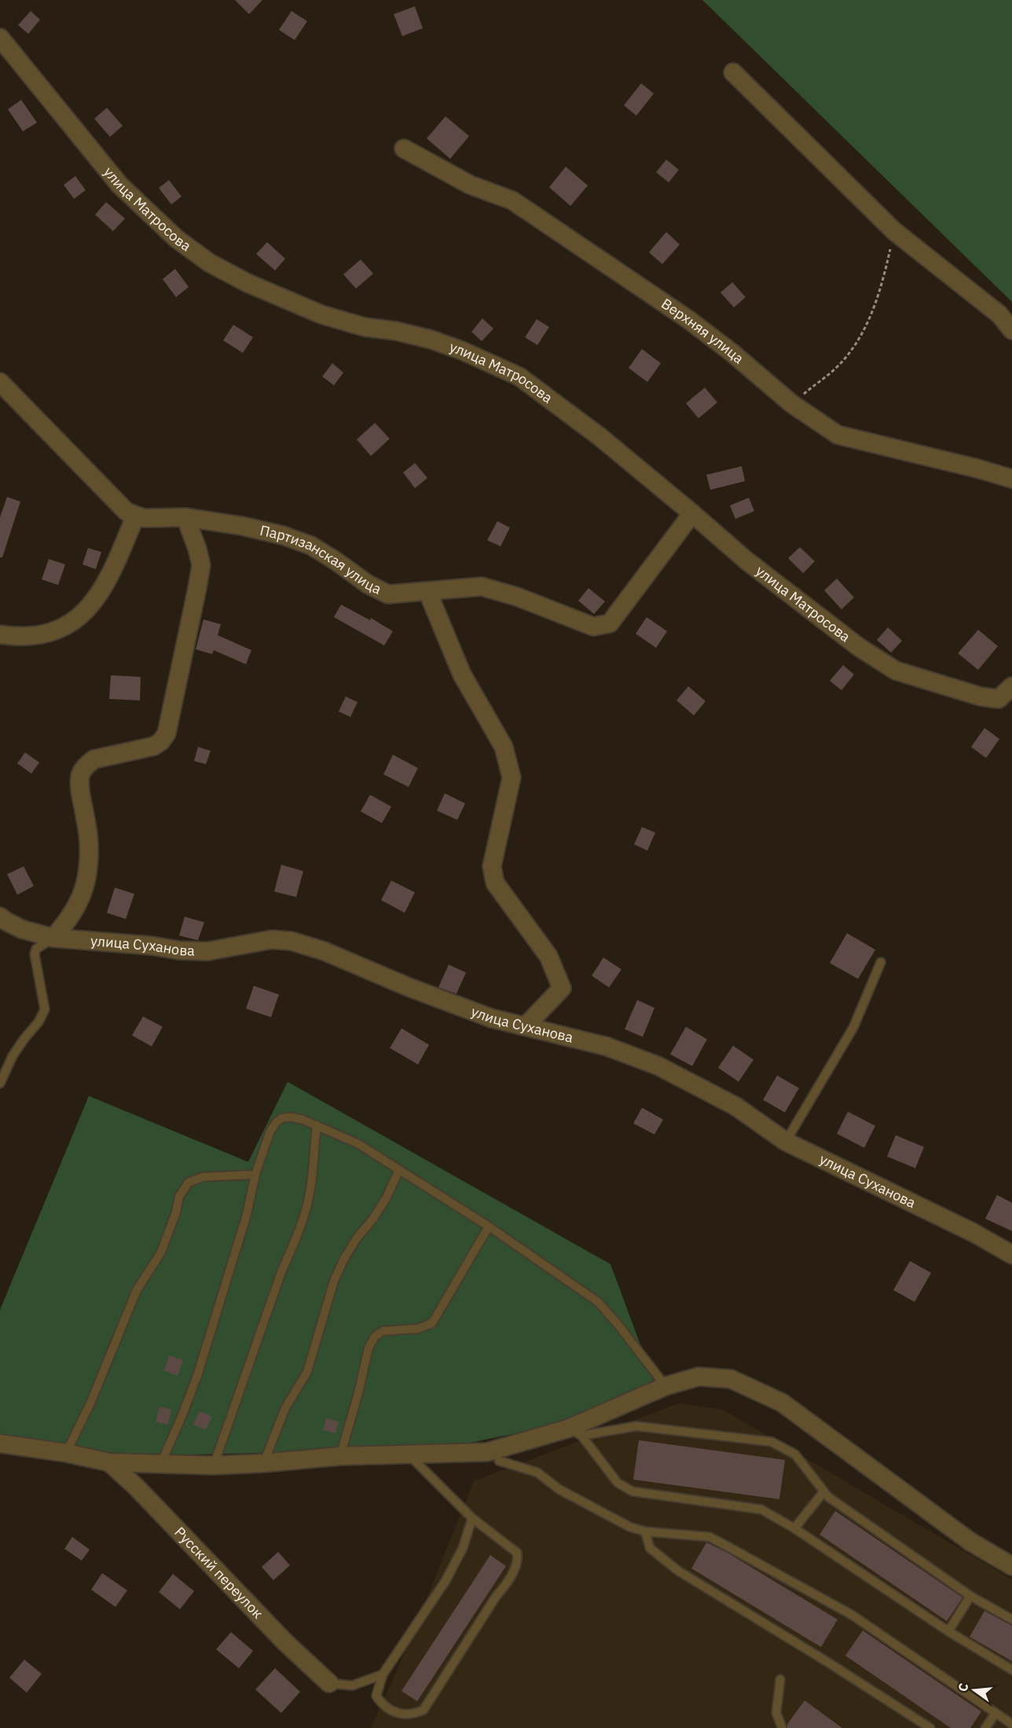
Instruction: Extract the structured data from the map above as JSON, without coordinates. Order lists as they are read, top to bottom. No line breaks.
{"streets":{"street":["улица Матросова","Верхняя улица","Партизанская улица","улица Суханова","Русский переулок"]},"crossings":[["улица Матросова","Партизанская улица"]],"north":"left"}
